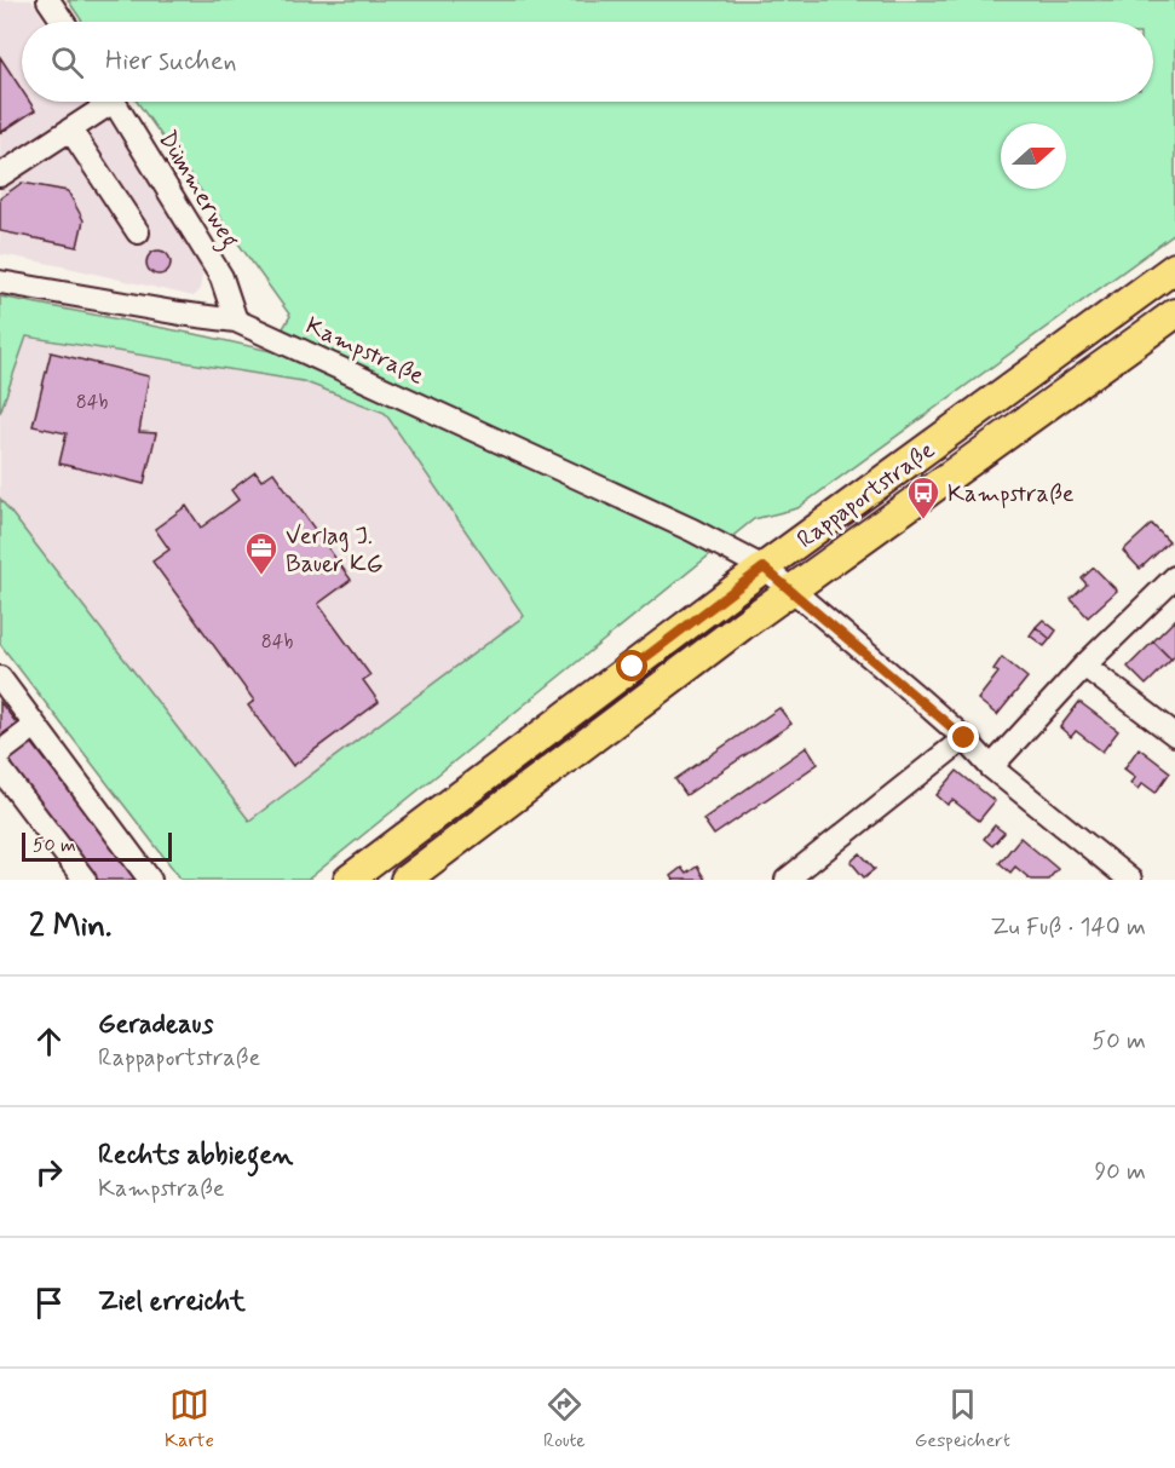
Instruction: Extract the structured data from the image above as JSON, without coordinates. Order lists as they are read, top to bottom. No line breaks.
{"streets":{"main road":["Rappaportstraße"],"street":["Dümmerweg","Kampstraße"]},"crossings":[["Dümmerweg","Kampstraße"],["Kampstraße","Rappaportstraße"]],"places":{"bus stop":["Kampstraße"],"office":["Verlag J. Bauer KG"]},"house_numbers":["84b","84b"],"scale_bar":"50 m","north":"right","page":{"search":"Hier suchen","scale":"50 m","heading":["2 Min.","Zu Fuß · 140 m"],"list":[["Geradeaus","Rappaportstraße","50 m"],["Rechts abbiegen","Kampstraße","90 m"],"Ziel erreicht"],"nav":["Karte","Route","Gespeichert"]}}
